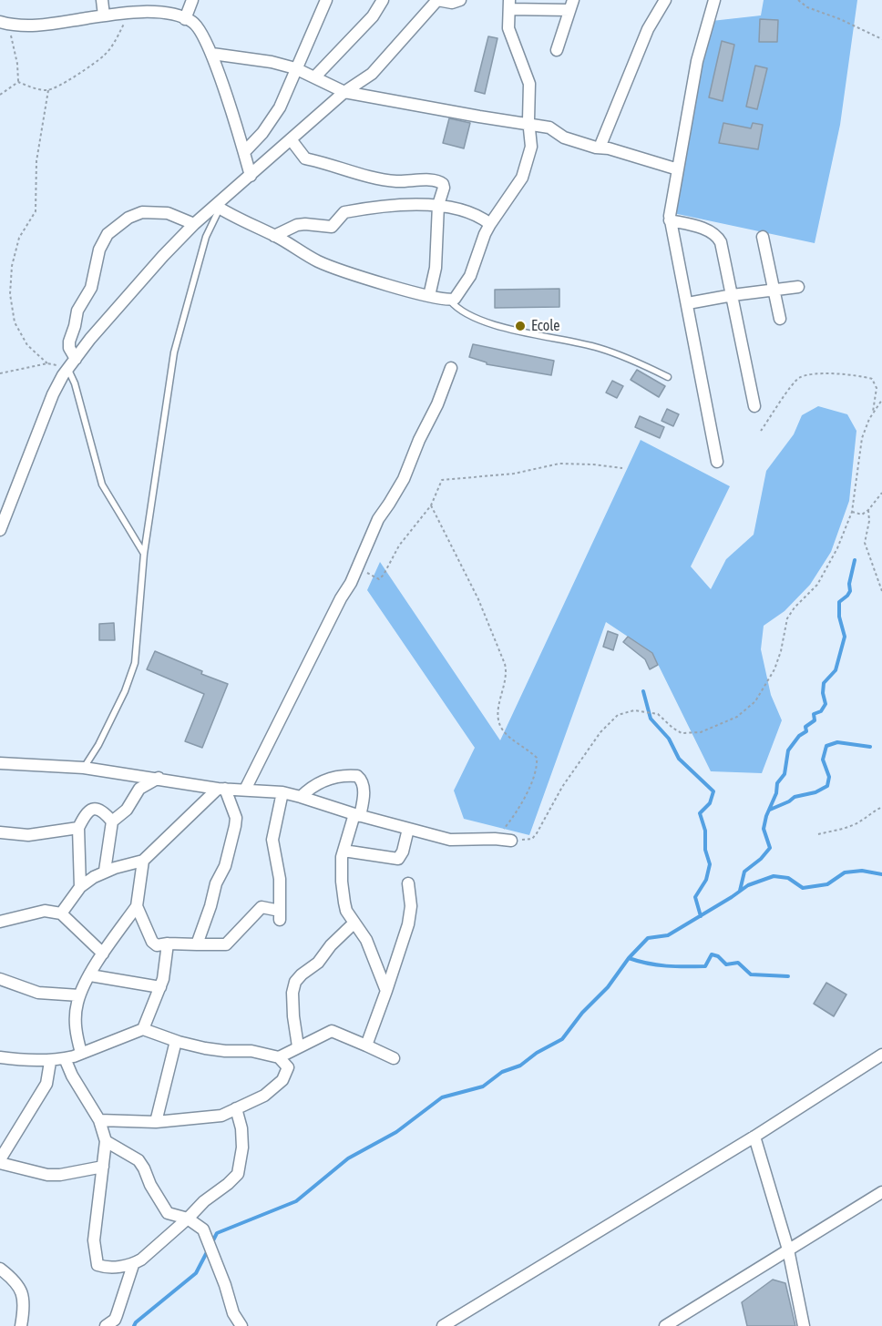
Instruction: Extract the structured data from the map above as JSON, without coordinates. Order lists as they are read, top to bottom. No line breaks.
{"places":["Ecole"]}
